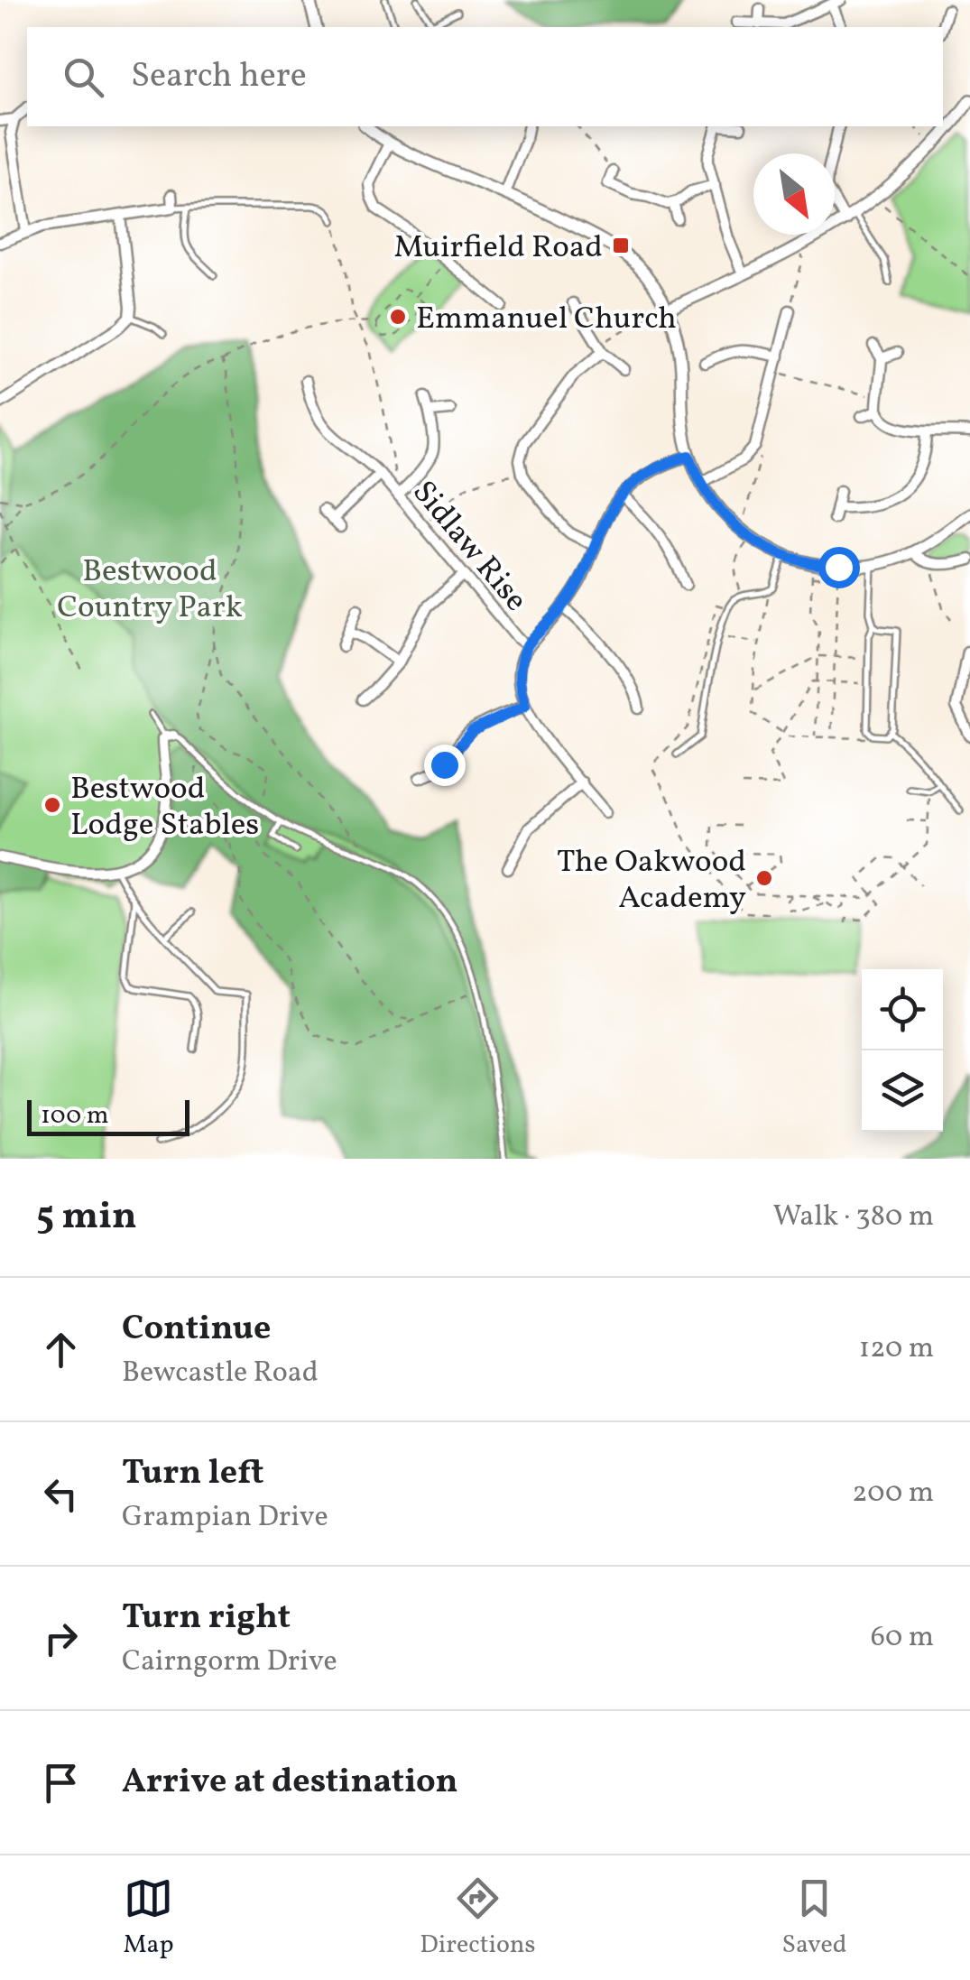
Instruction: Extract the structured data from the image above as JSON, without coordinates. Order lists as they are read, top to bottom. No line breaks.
{"streets":{"street":["Sidlaw Rise"]},"parks":["Bestwood Country Park"],"places":{"transit":["Muirfield Road"],"other":["Emmanuel Church","Bestwood Lodge Stables","The Oakwood Academy"]},"scale_bar":"100 m","north":"bottom right","page":{"search":"Search here","scale":"100 m","heading":["5 min","Walk · 380 m"],"list":[["Continue","Bewcastle Road","120 m"],["Turn left","Grampian Drive","200 m"],["Turn right","Cairngorm Drive","60 m"],"Arrive at destination"],"nav":["Map","Directions","Saved"]}}
